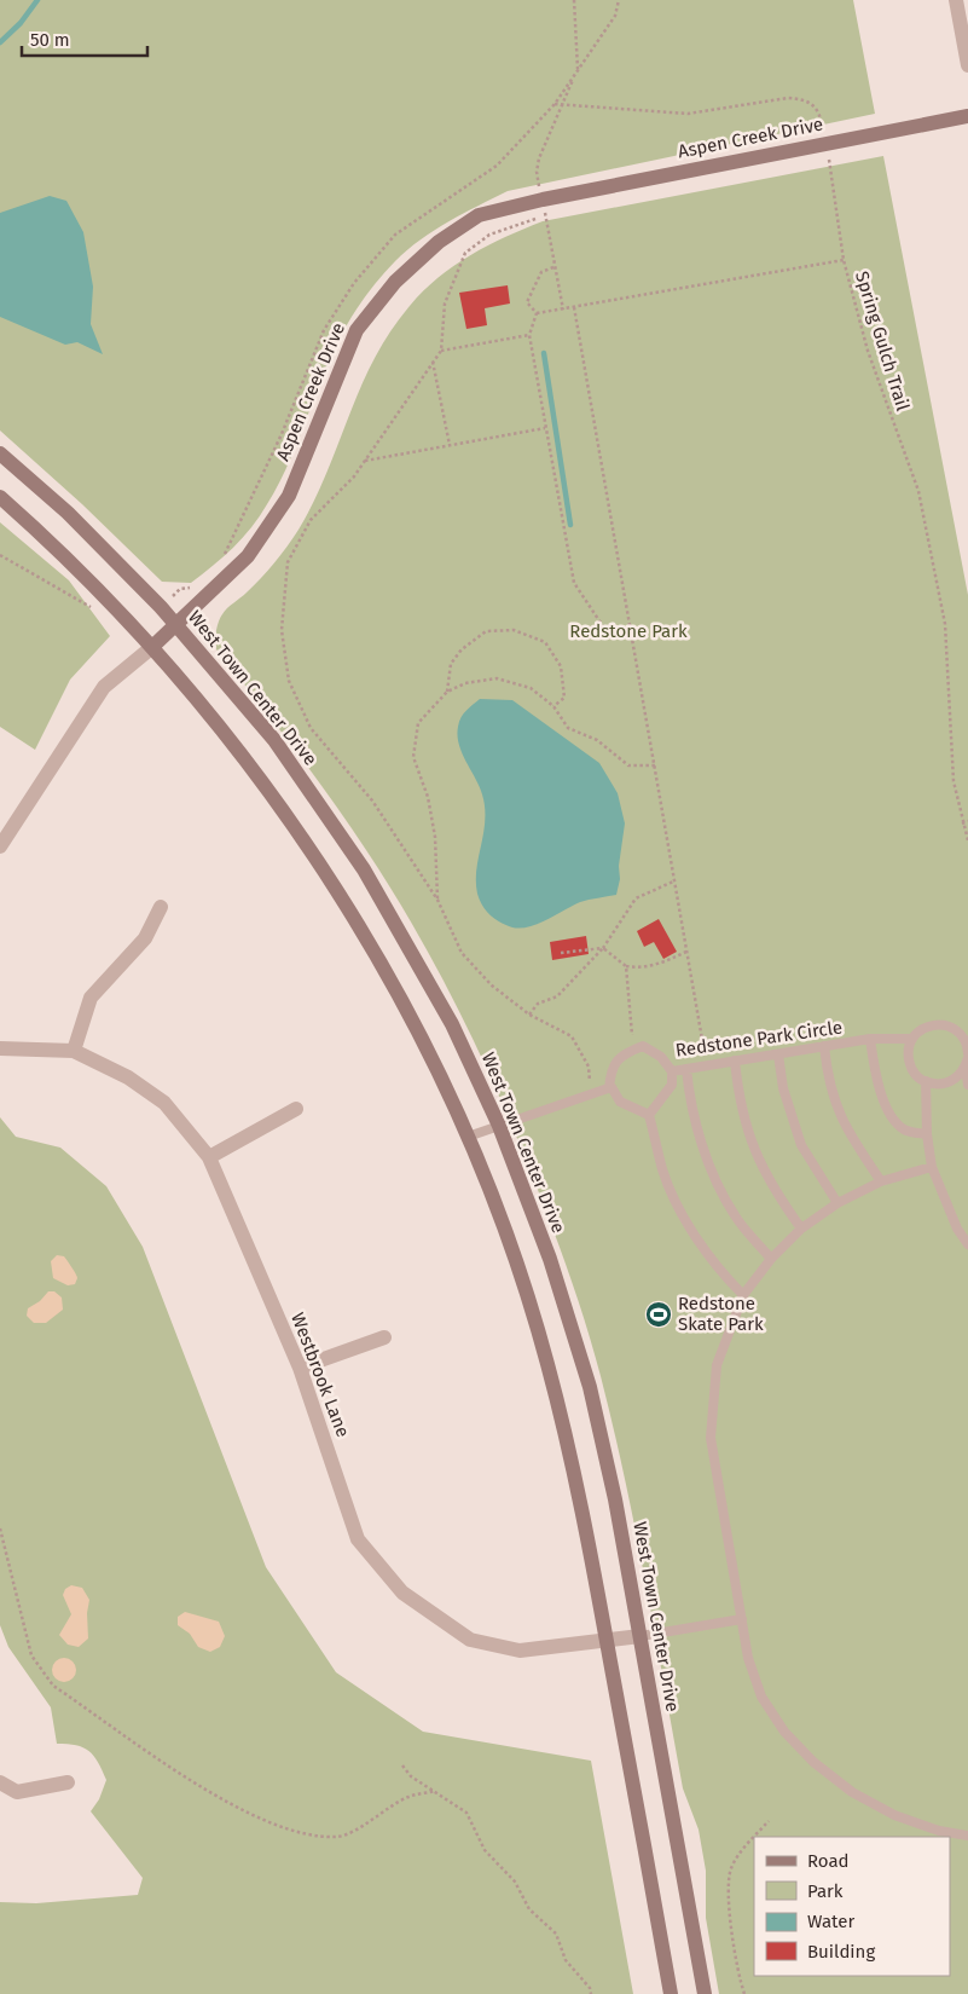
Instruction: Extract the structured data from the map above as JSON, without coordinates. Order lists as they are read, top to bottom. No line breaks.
{"streets":{"street":["Aspen Creek Drive","West Town Center Drive","Westbrook Lane"],"lane":["Redstone Park Circle"],"path":["Spring Gulch Trail"]},"crossings":[["Aspen Creek Drive","Spring Gulch Trail"],["Aspen Creek Drive","West Town Center Drive"],["West Town Center Drive","Westbrook Lane"]],"parks":["Redstone Park"],"places":{"sports":["Redstone Skate Park"]},"legend":["Road","Park","Water","Building"],"scale_bar":"50 m"}
